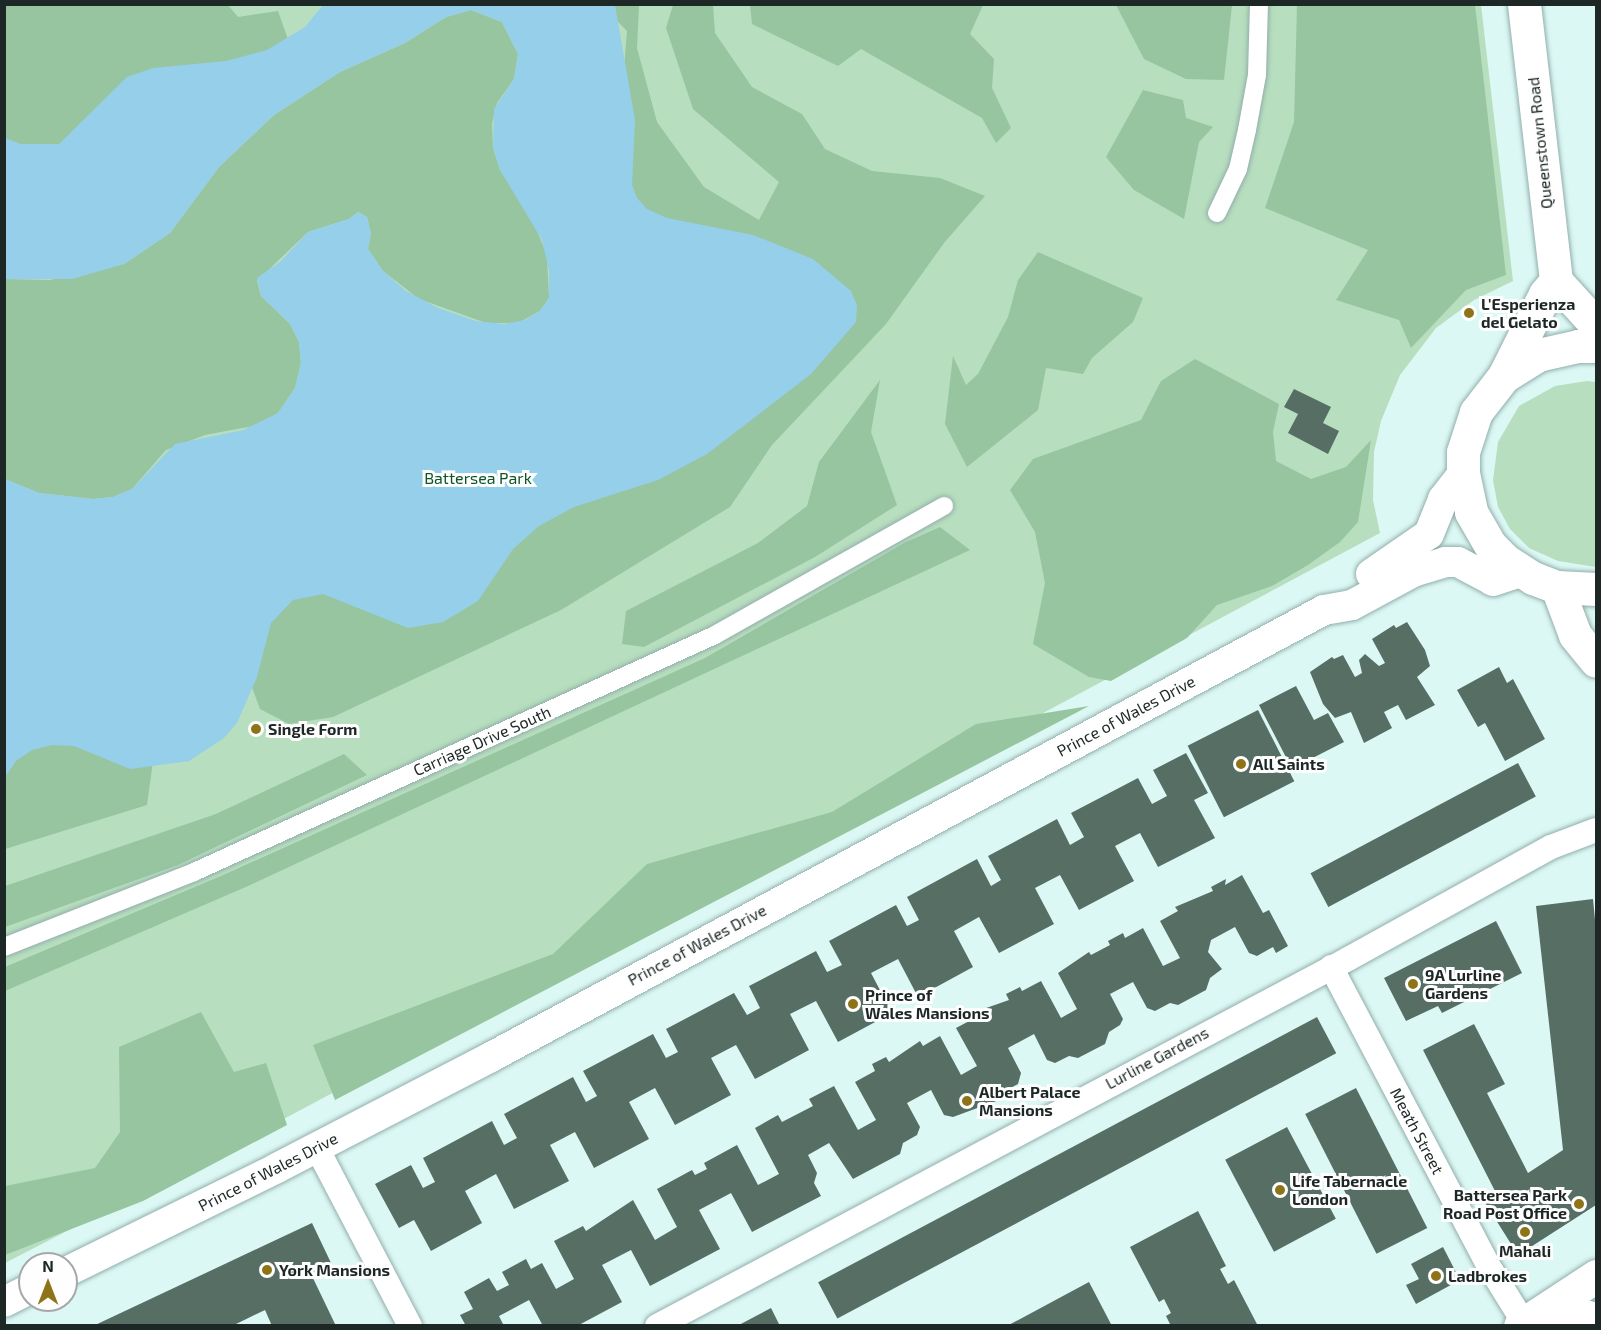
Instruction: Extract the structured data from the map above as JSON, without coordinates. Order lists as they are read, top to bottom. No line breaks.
{"streets":{"main road":["Queenstown Road"],"street":["Prince of Wales Drive","Carriage Drive South","Lurline Gardens","Meath Street"]},"crossings":[["Lurline Gardens","Meath Street"]],"parks":["Battersea Park"],"places":["L'Esperienza del Gelato","Single Form","All Saints","9A Lurline Gardens","Prince of Wales Mansions","Albert Palace Mansions","Life Tabernacle London","Battersea Park Road Post Office","Mahali","York Mansions","Ladbrokes"],"north":"top"}
